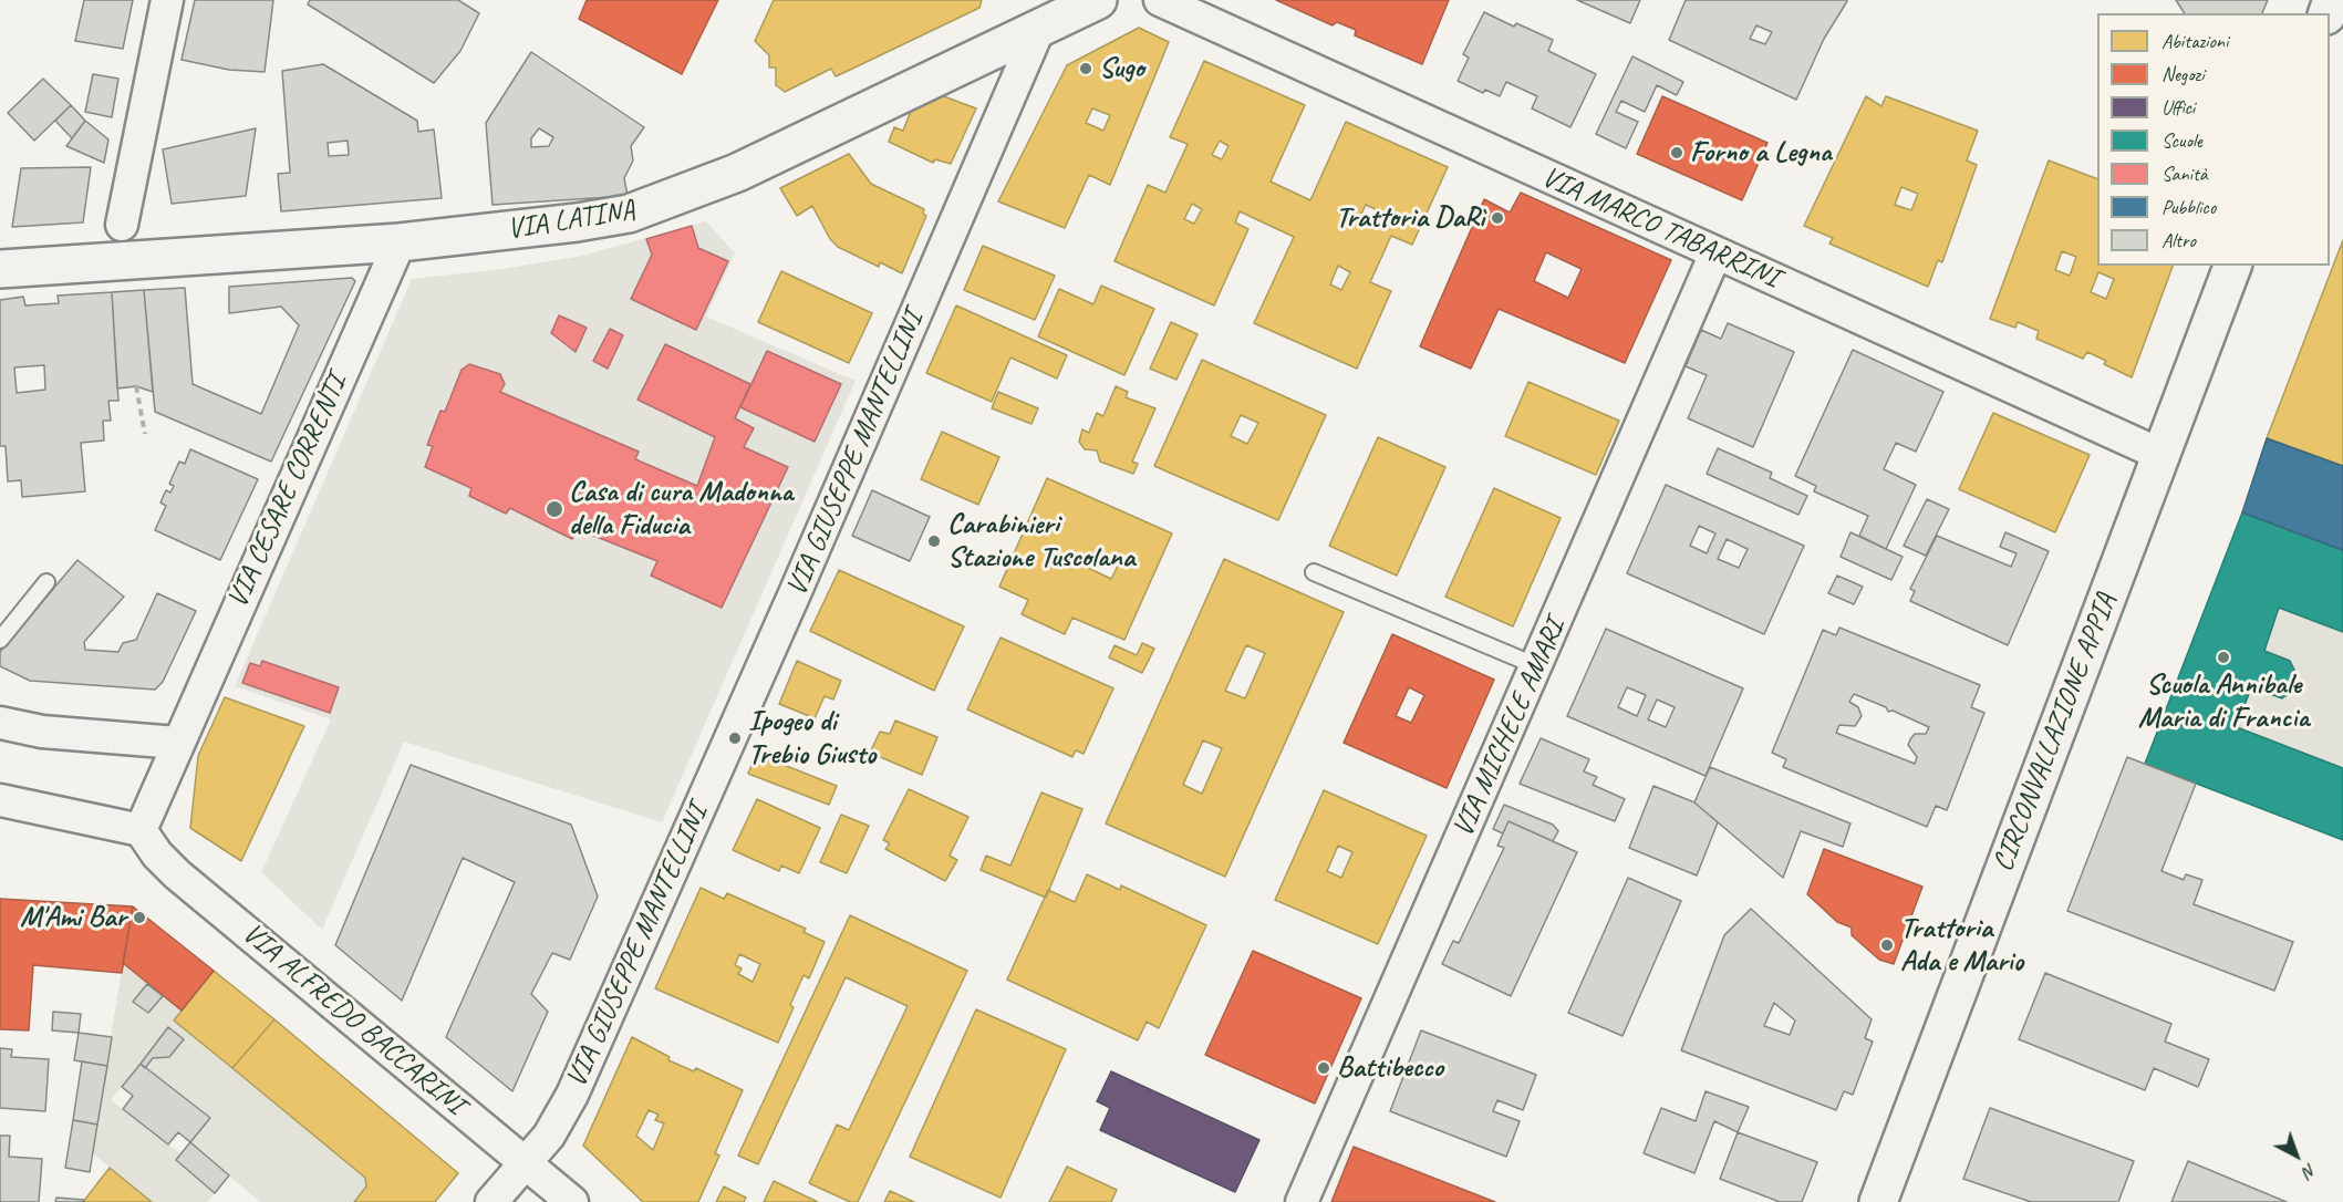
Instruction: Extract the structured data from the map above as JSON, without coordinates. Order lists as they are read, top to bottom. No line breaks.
{"streets":{"street":["VIA LATINA","VIA MARCO TABARRINI","VIA GIUSEPPE MANTELLINI","VIA CESARE CORRENTI","VIA MICHELE AMARI","CIRCONVALLAZIONE APPIA","VIA ALFREDO BACCARINI"]},"crossings":[["VIA LATINA","VIA GIUSEPPE MANTELLINI"],["VIA LATINA","VIA CESARE CORRENTI"],["VIA MARCO TABARRINI","VIA MICHELE AMARI"],["VIA MARCO TABARRINI","CIRCONVALLAZIONE APPIA"],["VIA GIUSEPPE MANTELLINI","VIA ALFREDO BACCARINI"],["VIA CESARE CORRENTI","VIA ALFREDO BACCARINI"]],"places":["Sugo","Forno a Legna","Trattoria DaRì","Casa di cura Madonna della Fiducia","Carabinieri Stazione Tuscolana","Scuola Annibale Maria di Francia","Ipogeo di Trebio Giusto","M'Ami Bar","Trattoria Ada e Mario","Battibecco"],"legend":["Abitazioni","Negozi","Uffici","Scuole","Sanità","Pubblico","Altro"],"north":"bottom right"}
